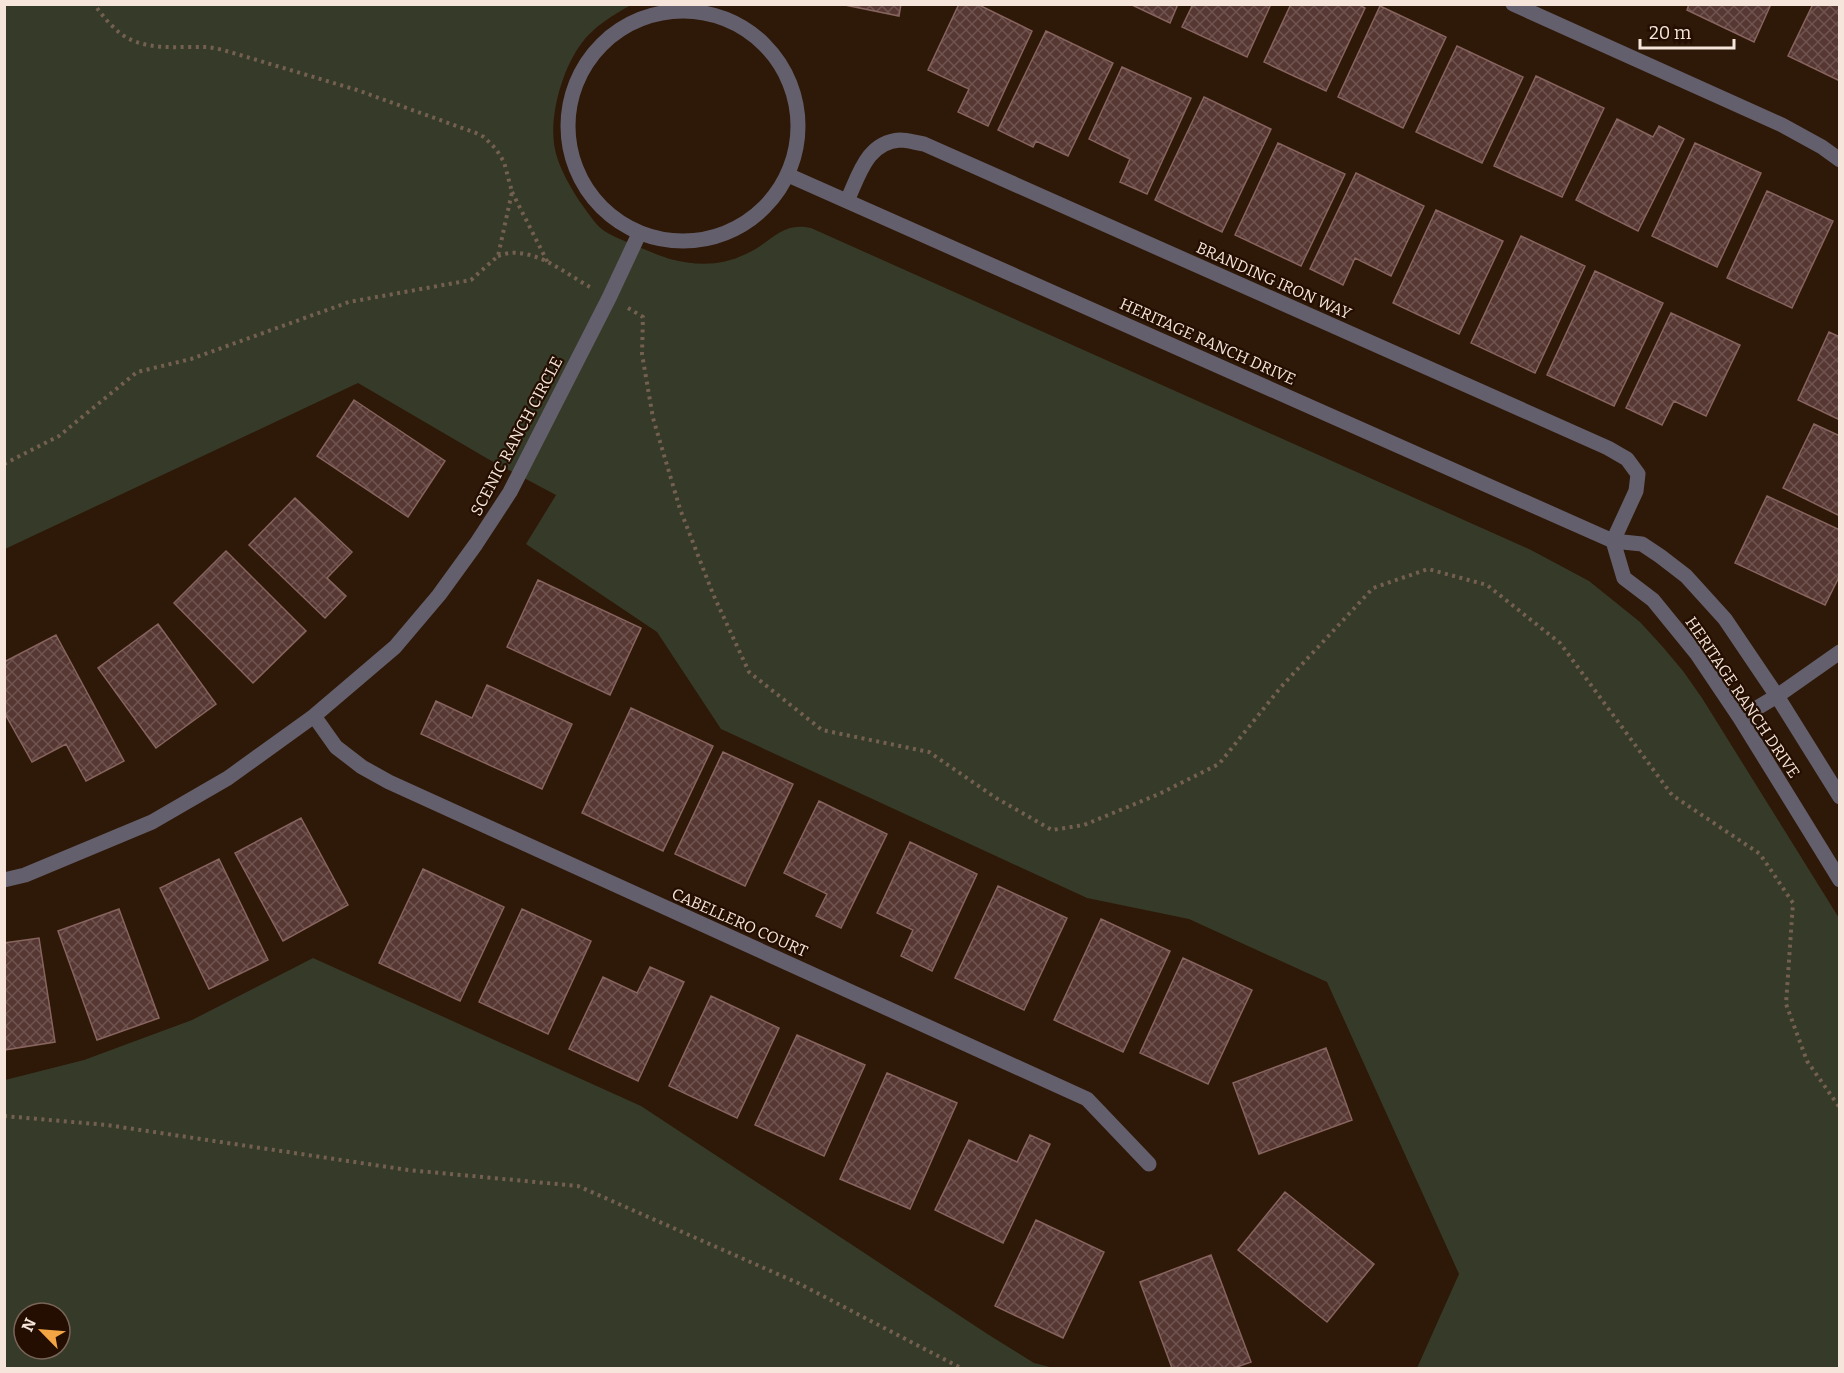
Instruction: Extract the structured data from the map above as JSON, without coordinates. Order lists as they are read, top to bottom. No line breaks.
{"streets":{"street":["BRANDING IRON WAY","HERITAGE RANCH DRIVE","SCENIC RANCH CIRCLE","CABELLERO COURT"]},"crossings":[["BRANDING IRON WAY","HERITAGE RANCH DRIVE"],["SCENIC RANCH CIRCLE","CABELLERO COURT"]],"scale_bar":"20 m","north":"top left"}
